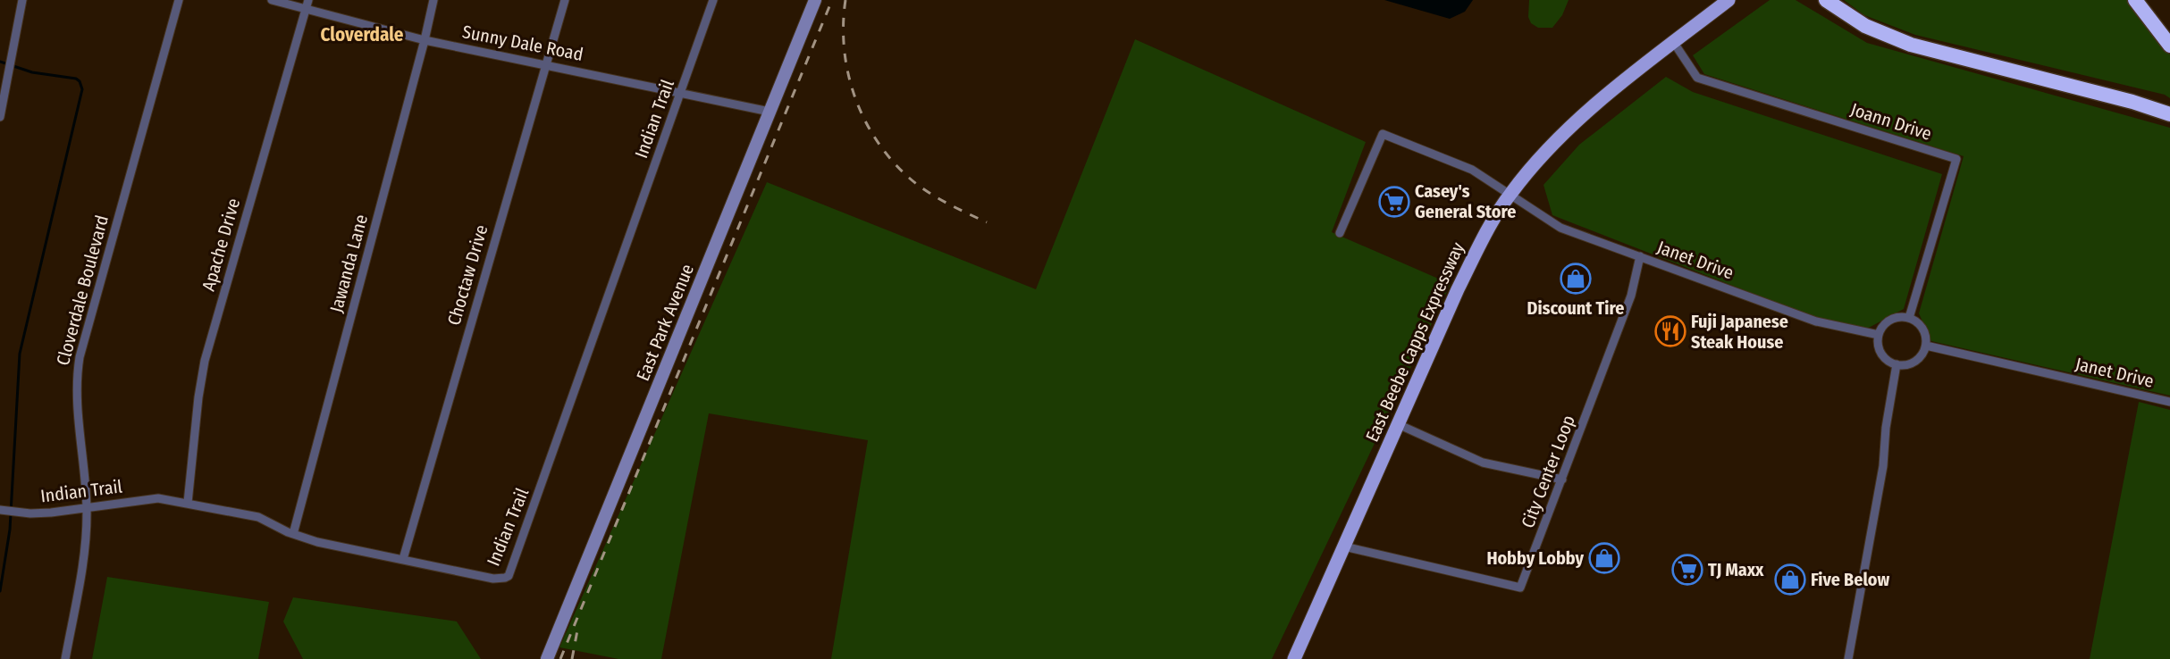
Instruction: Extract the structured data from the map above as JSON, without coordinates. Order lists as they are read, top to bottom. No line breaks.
{"streets":{"main road":["East Beebe Capps Expressway"],"street":["Sunny Dale Road","Indian Trail","Joann Drive","Apache Drive","Janet Drive","Jawanda Lane","Choctaw Drive","Cloverdale Boulevard","East Park Avenue","City Center Loop"]},"crossings":[["Sunny Dale Road","Indian Trail"],["Sunny Dale Road","Apache Drive"],["Sunny Dale Road","Jawanda Lane"],["Sunny Dale Road","Choctaw Drive"],["Sunny Dale Road","East Park Avenue"],["Indian Trail","Apache Drive"],["Indian Trail","Jawanda Lane"],["Indian Trail","Choctaw Drive"],["Indian Trail","Cloverdale Boulevard"],["Joann Drive","Janet Drive"],["Joann Drive","East Beebe Capps Expressway"],["Janet Drive","East Beebe Capps Expressway"],["Janet Drive","City Center Loop"],["East Beebe Capps Expressway","City Center Loop"]],"districts":["Cloverdale"],"places":{"supermarket":["Casey's General Store","TJ Maxx"],"shop":["Discount Tire","Hobby Lobby","Five Below"],"restaurant":["Fuji Japanese Steak House"]}}
